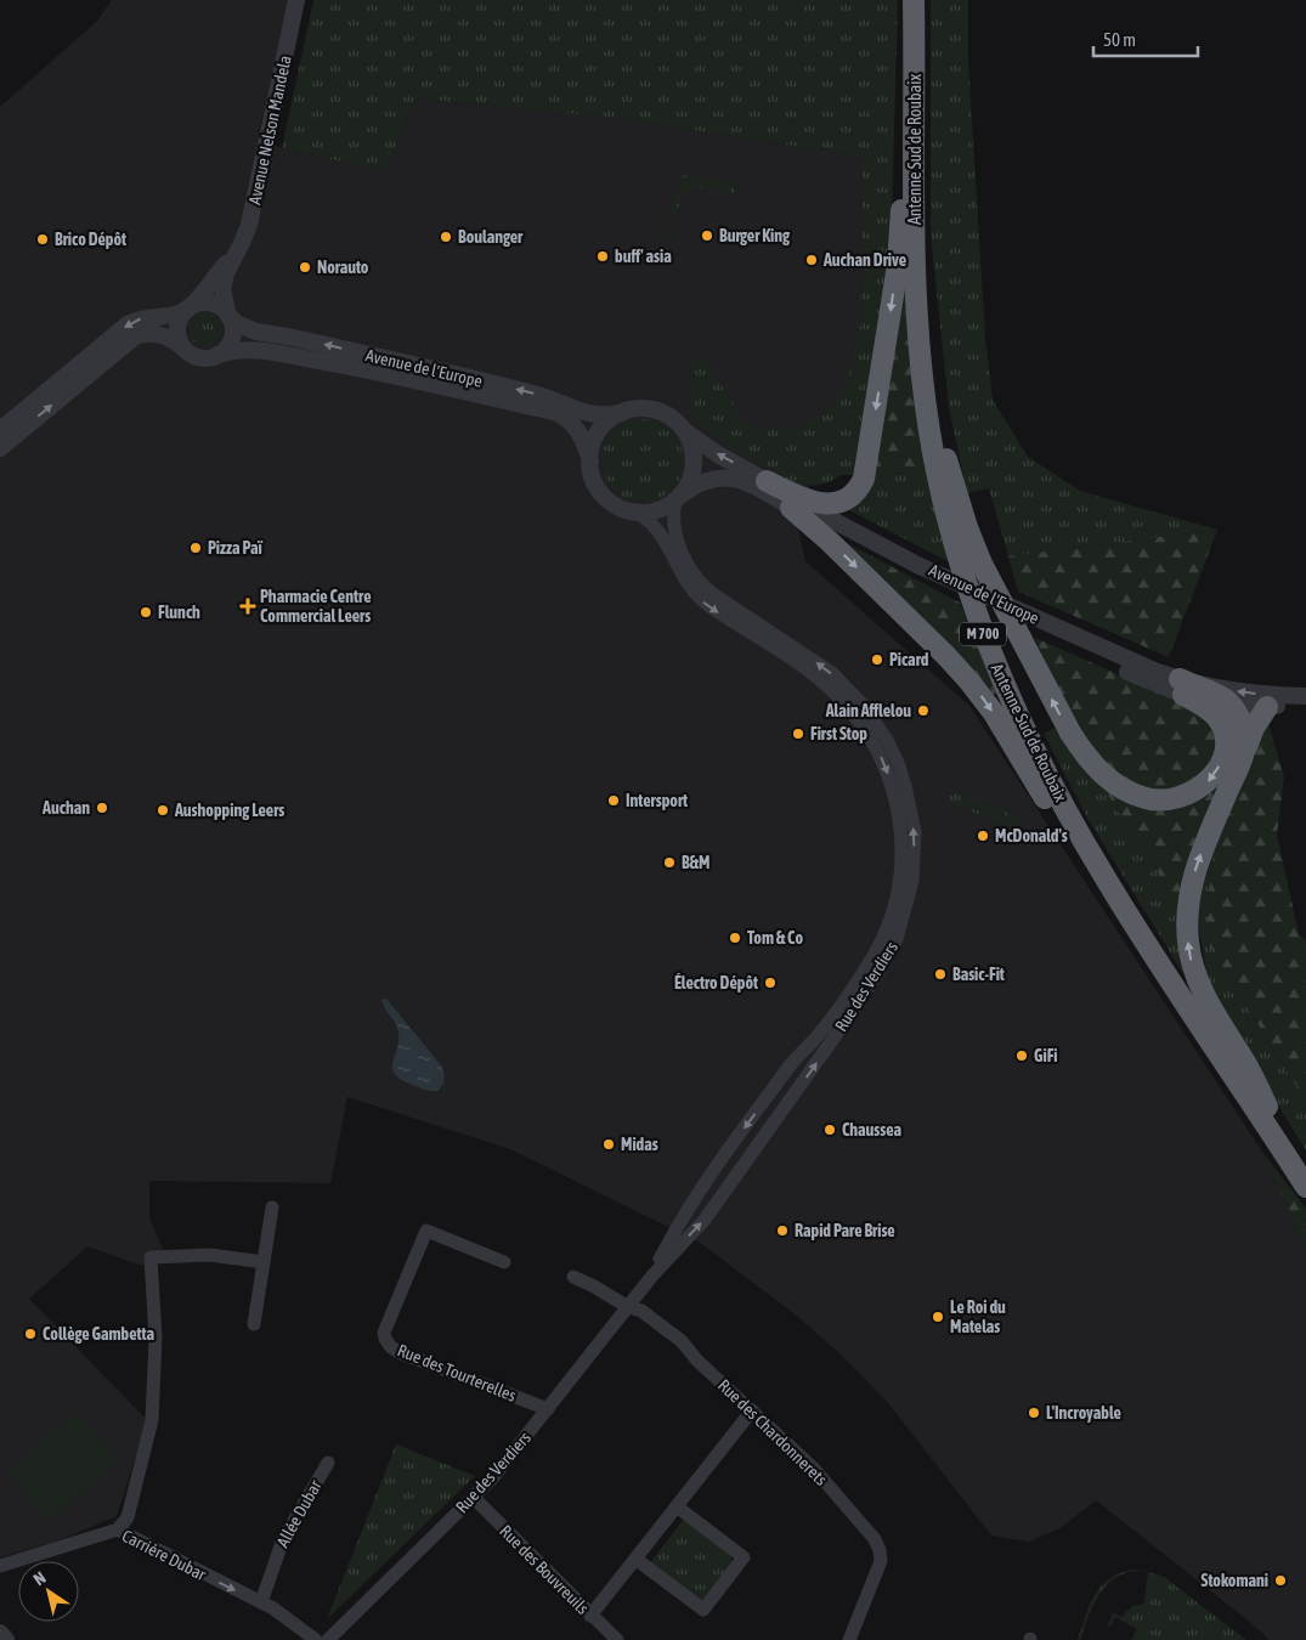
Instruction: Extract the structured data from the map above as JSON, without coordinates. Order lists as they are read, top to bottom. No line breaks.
{"streets":{"highway":["Antenne Sud de Roubaix","M 700"],"street":["Avenue Nelson Mandela","Avenue de l'Europe","Rue des Verdiers","Rue des Tourterelles","Rue des Chardonnerets","Allée Dubar","Carrière Dubar","Rue des Bouvreuils"]},"crossings":[["Avenue Nelson Mandela","Avenue de l'Europe"],["Avenue de l'Europe","Rue des Verdiers"],["Rue des Verdiers","Rue des Tourterelles"],["Rue des Verdiers","Rue des Chardonnerets"],["Rue des Verdiers","Rue des Bouvreuils"],["Allée Dubar","Carrière Dubar"]],"one_way":["Carrière Dubar"],"places":{"other":["Burger King","Boulanger","Brico Dépôt","buff' asia","Auchan Drive","Norauto","Pizza Paï","Flunch","Picard","Alain Afflelou","First Stop","Intersport","Auchan","Aushopping Leers","McDonald's","B&M","Tom & Co","Basic-Fit","Électro Dépôt","GiFi","Chaussea","Midas","Rapid Pare Brise","Le Roi du Matelas","Collège Gambetta","L'Incroyable","Stokomani"],"health":["Pharmacie Centre Commercial Leers"]},"scale_bar":"50 m","north":"top left"}
